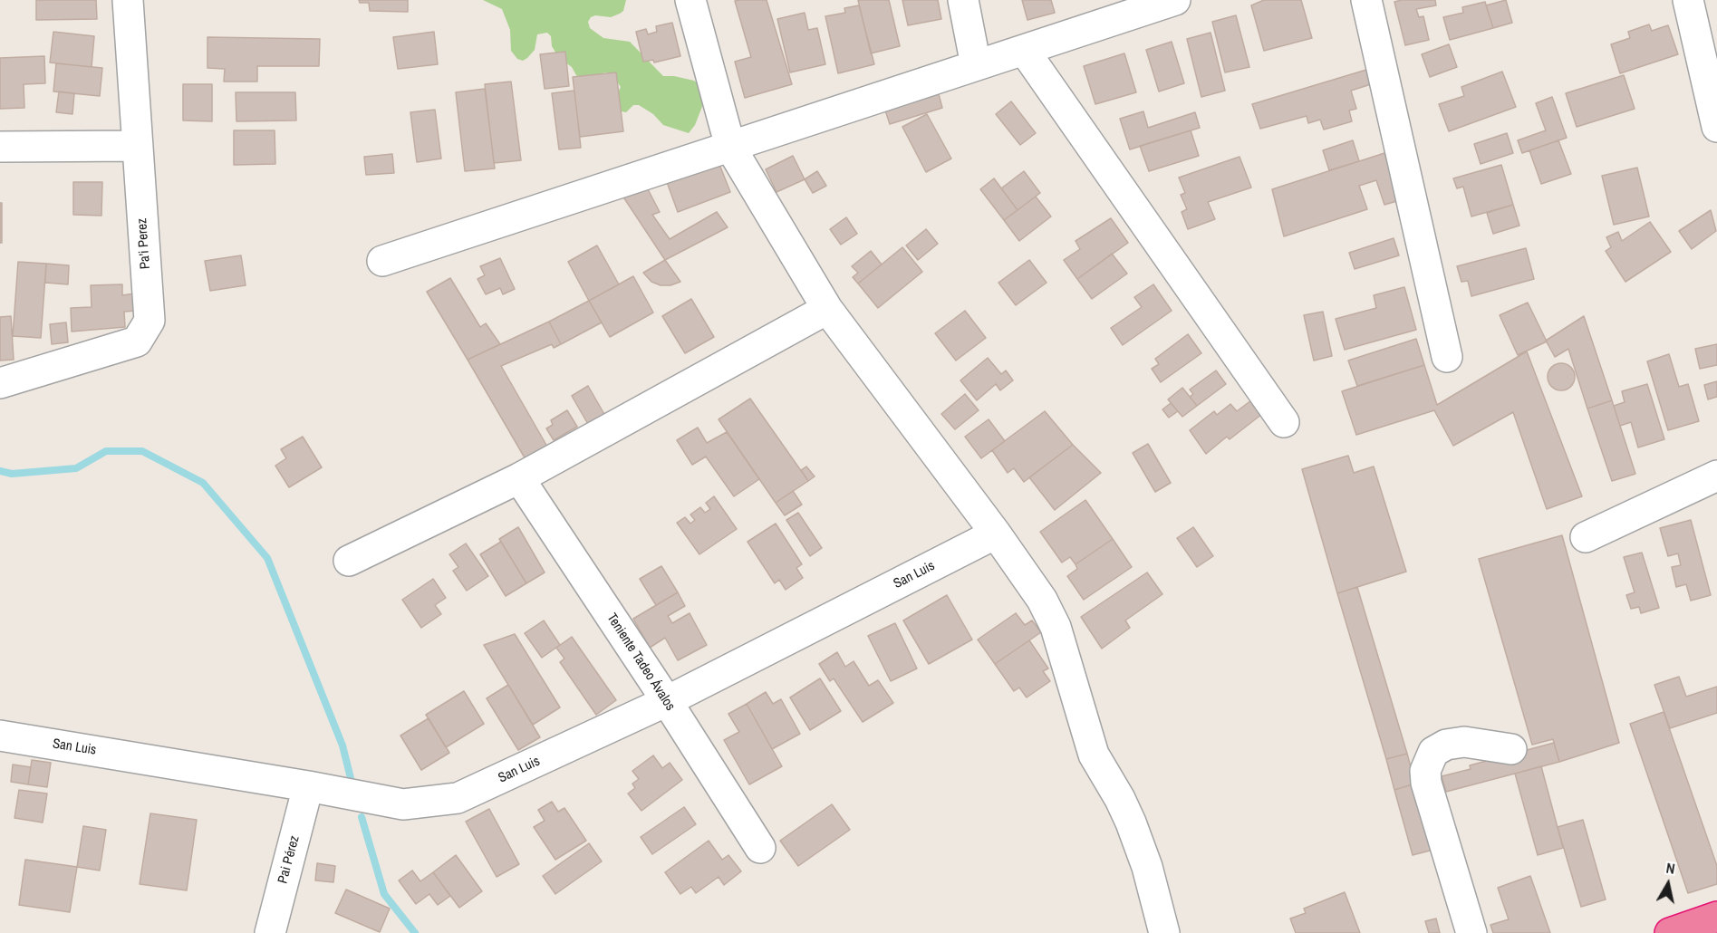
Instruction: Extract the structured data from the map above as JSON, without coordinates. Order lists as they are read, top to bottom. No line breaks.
{"streets":{"street":["Pa'i Perez","San Luis","Teniente Tadeo Ávalos","Pai Pérez"]},"crossings":[["San Luis","Teniente Tadeo Ávalos"],["San Luis","Pai Pérez"]],"north":"top"}
